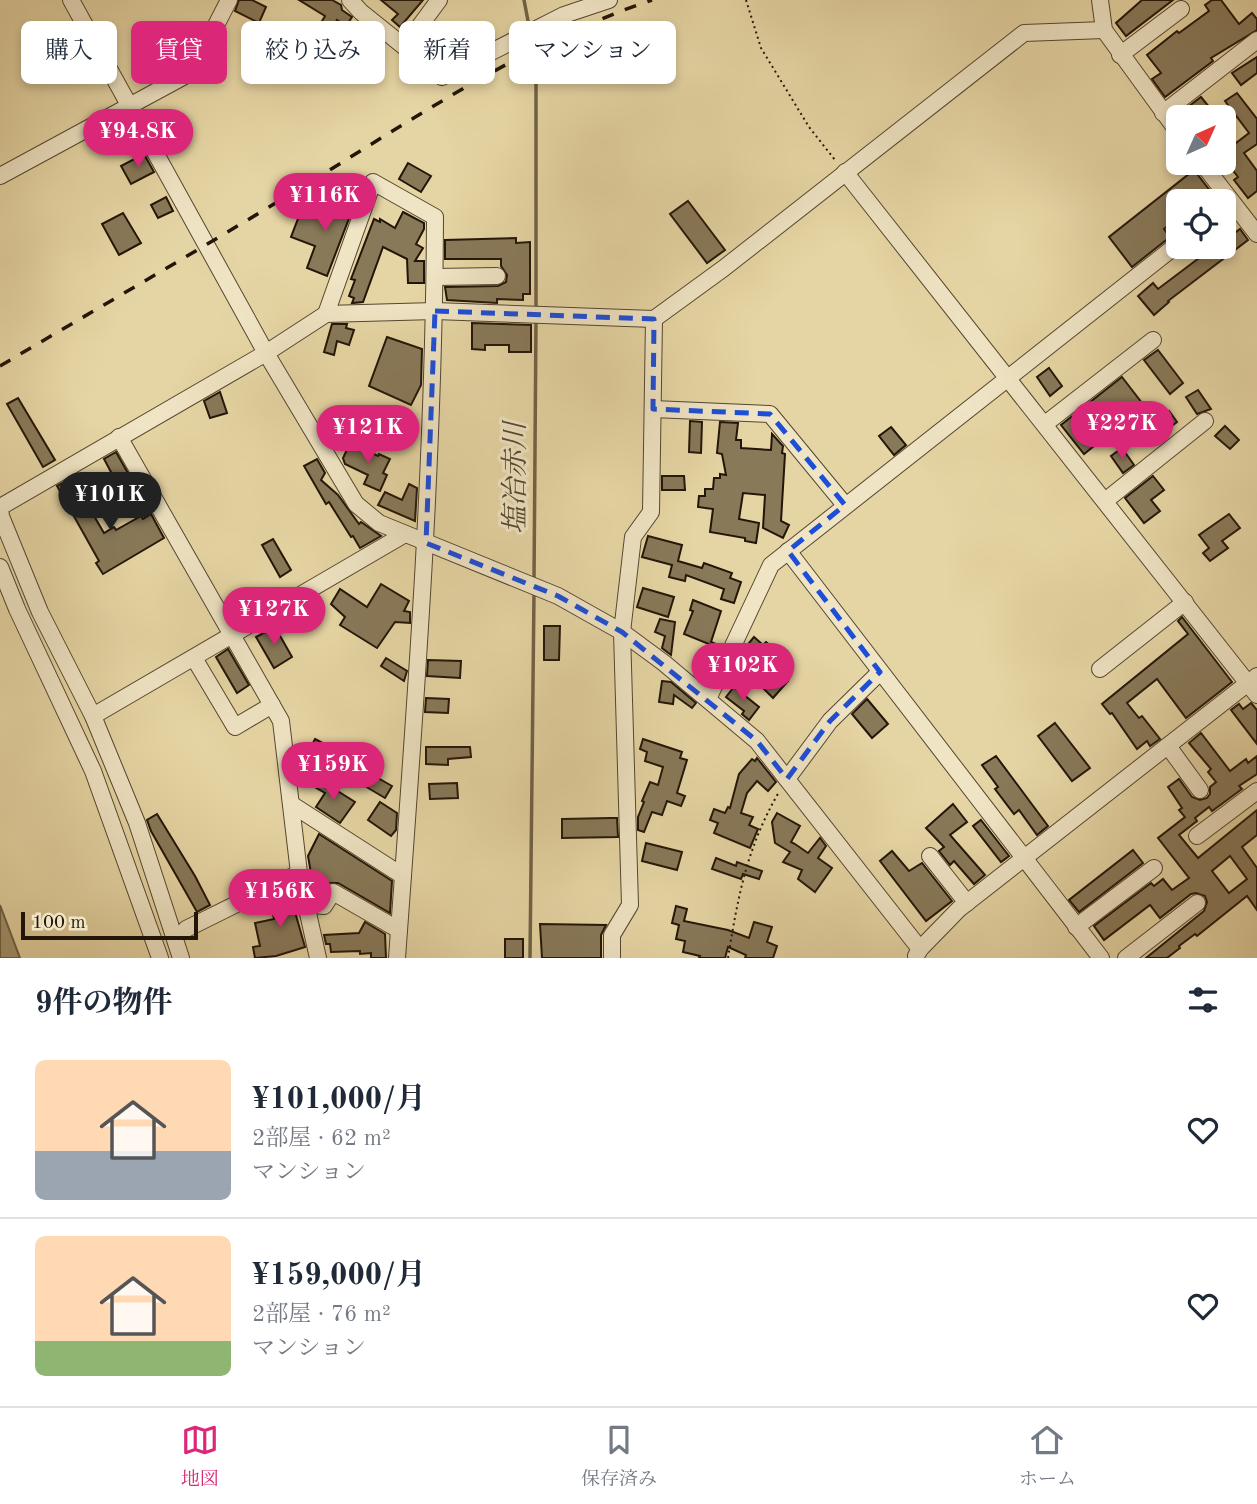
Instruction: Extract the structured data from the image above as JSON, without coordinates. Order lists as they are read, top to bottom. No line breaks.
{"water":["塩冶赤川"],"scale_bar":"100 m","north":"top right","page":{"chip":["購入","賃貸","絞り込み","新着","マンション"],"price":["¥94.8K","¥116K","¥227K","¥121K","¥101K","¥127K","¥102K","¥159K","¥156K"],"scale":"100 m","heading":"9件の物件","list":[{"name":"¥101,000/月","note":"2部屋 · 62 m² · マンション"},{"name":"¥159,000/月","note":"2部屋 · 76 m² · マンション"}],"tabs":["地図","保存済み","ホーム"]}}
